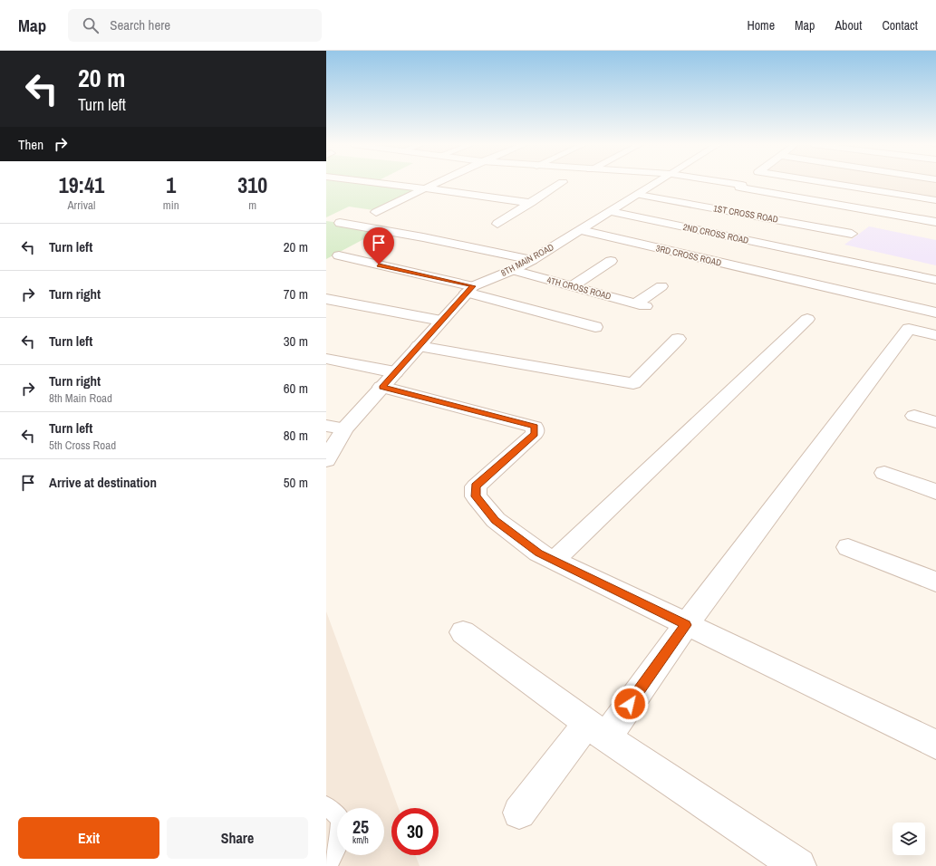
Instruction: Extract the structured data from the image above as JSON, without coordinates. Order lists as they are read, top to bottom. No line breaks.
{"streets":{"street":["1ST CROSS ROAD","2ND CROSS ROAD","3RD CROSS ROAD","8TH MAIN ROAD","4TH CROSS ROAD"]},"crossings":[["1ST CROSS ROAD","8TH MAIN ROAD"],["2ND CROSS ROAD","8TH MAIN ROAD"],["3RD CROSS ROAD","8TH MAIN ROAD"],["8TH MAIN ROAD","4TH CROSS ROAD"]],"page":{"header":"Map","search":"Search here","nav":["Home","Map","About","Contact"],"turn":["20 m","Turn left"],"then":"Then","eta":["19:41","Arrival","1","min","310","m"],"list":[{"name":"Turn left","value":"20 m"},{"name":"Turn right","value":"70 m"},{"name":"Turn left","value":"30 m"},{"name":"Turn right","note":"8th Main Road","value":"60 m"},{"name":"Turn left","note":"5th Cross Road","value":"80 m"},{"name":"Arrive at destination","value":"50 m"}],"speed":"25 km/h","limit":"30","buttons":["Exit","Share"]}}
